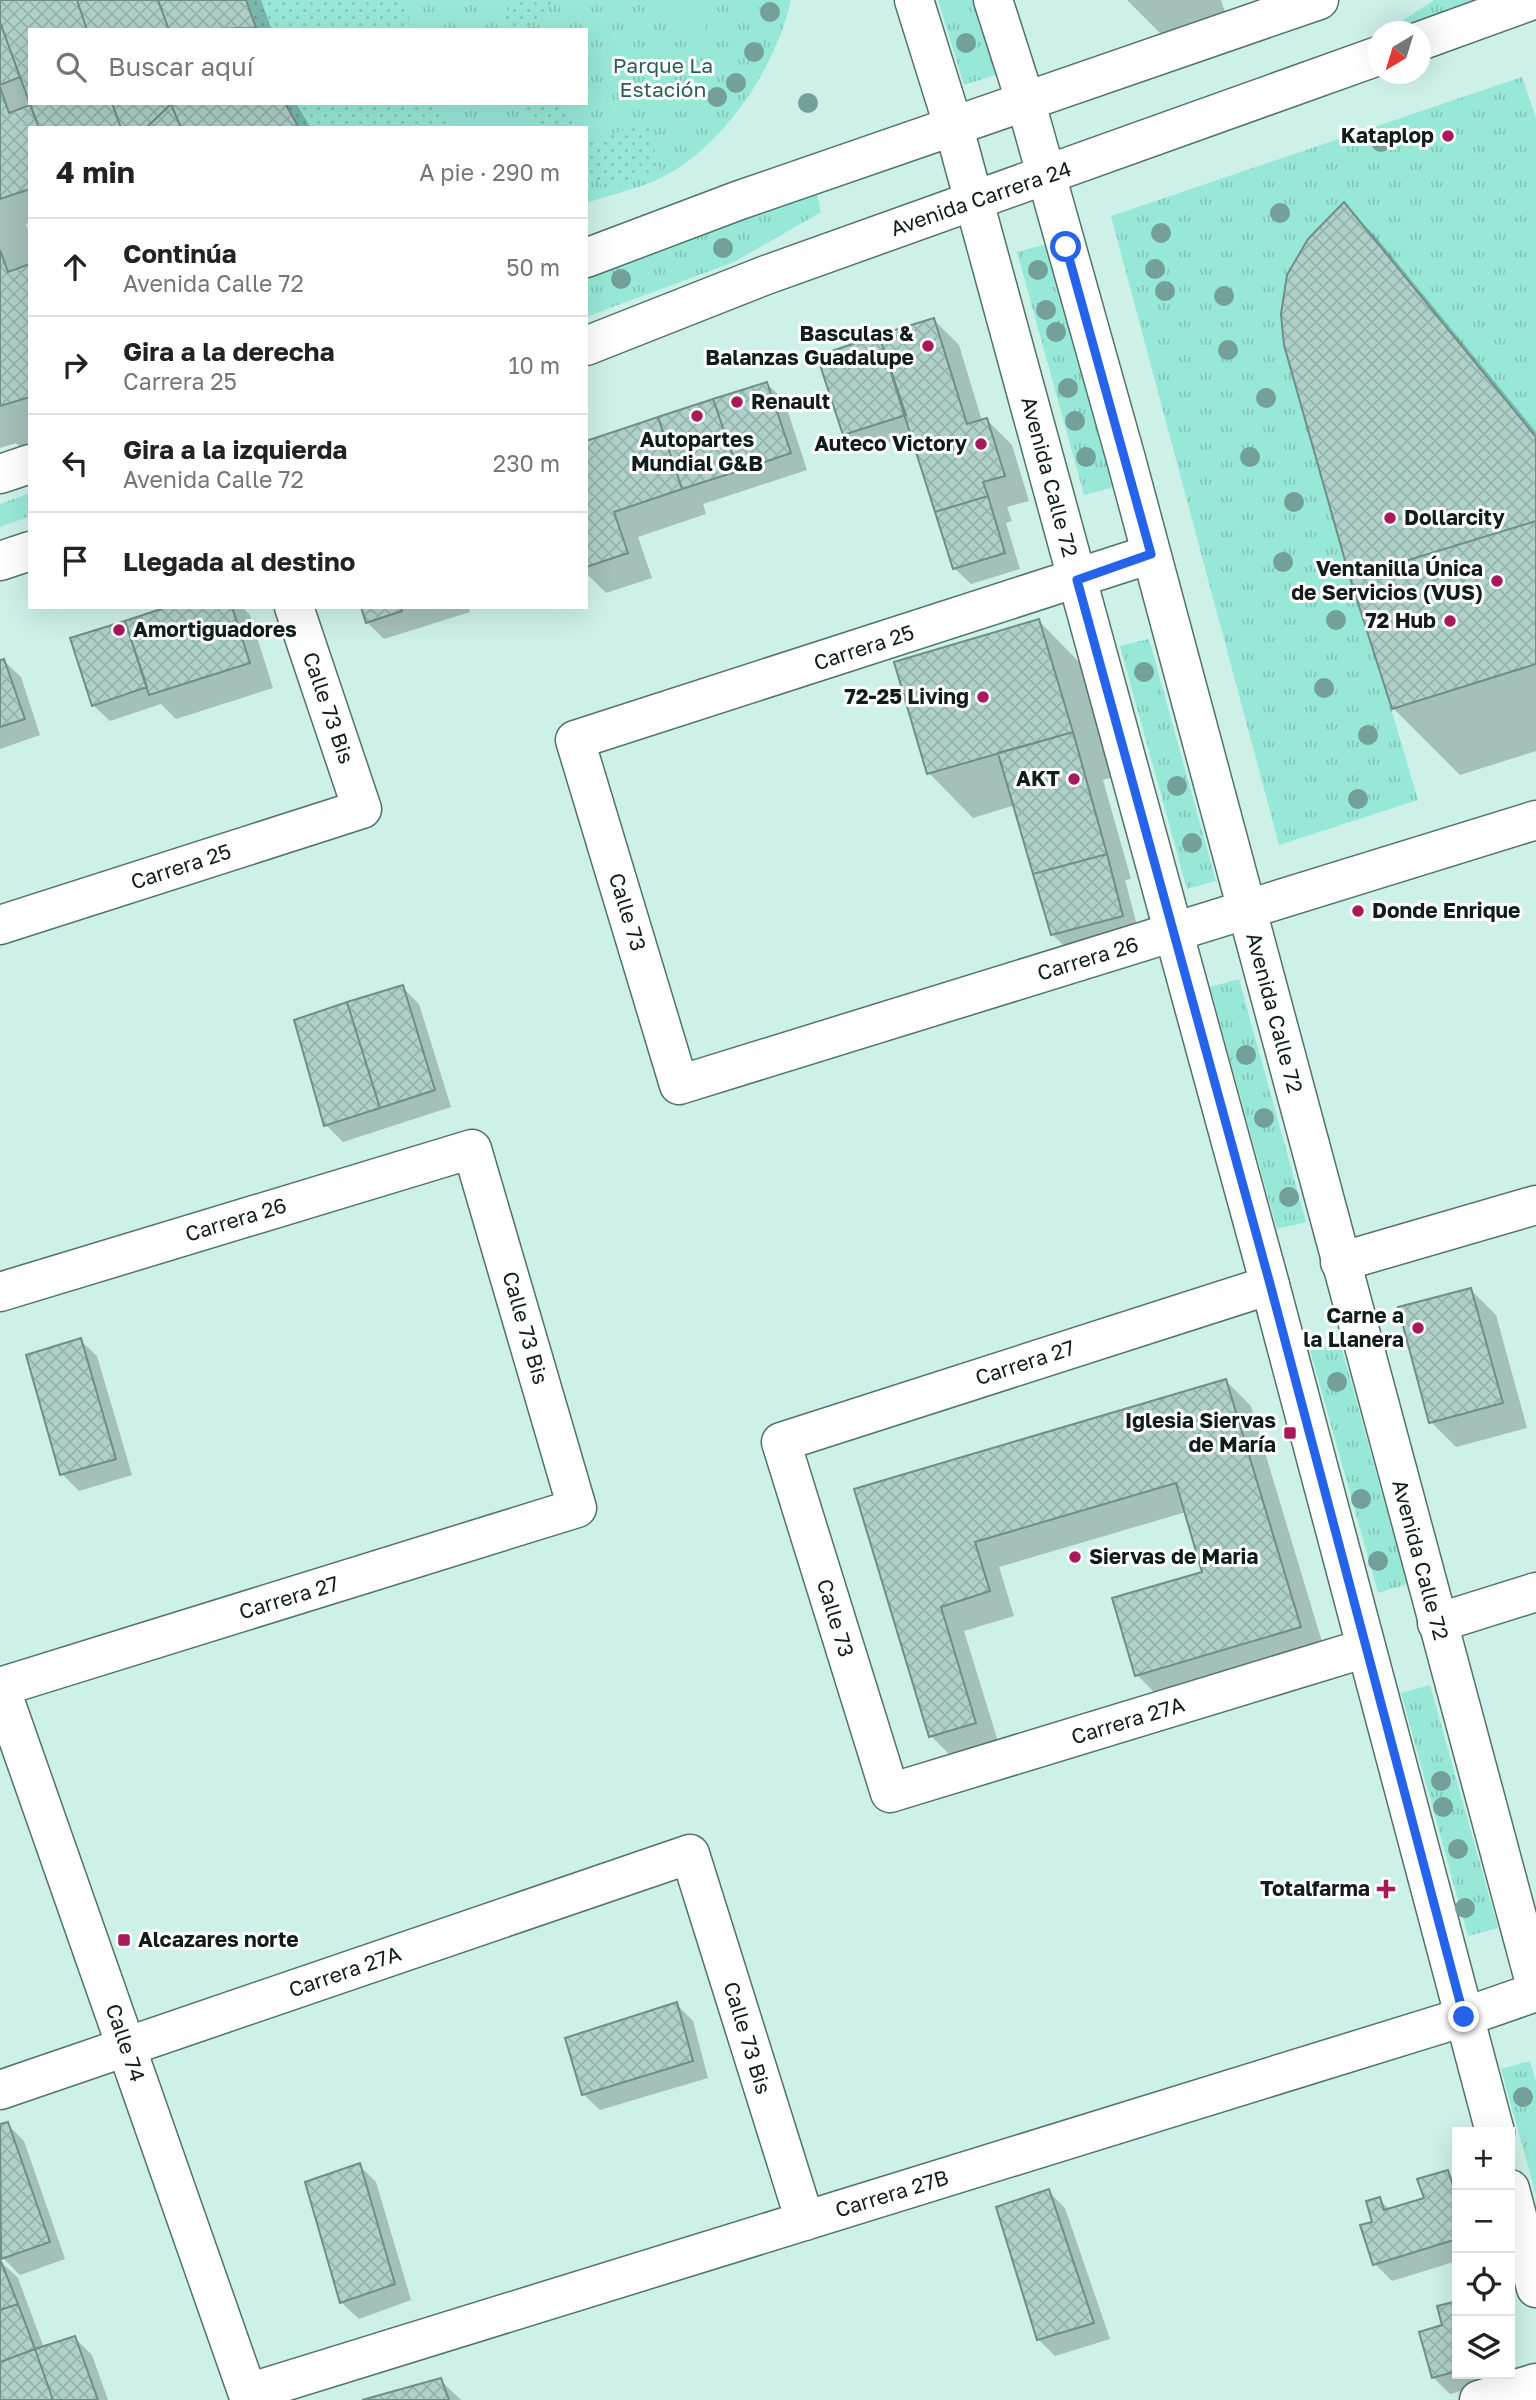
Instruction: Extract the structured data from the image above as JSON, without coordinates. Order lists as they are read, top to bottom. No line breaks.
{"streets":{"street":["Avenida Carrera 24","Avenida Calle 72","Carrera 25","Calle 73 Bis","Calle 73","Carrera 26","Carrera 27","Carrera 27A","Calle 74","Carrera 27B"]},"crossings":[["Avenida Carrera 24","Avenida Calle 72"],["Avenida Calle 72","Carrera 25"],["Avenida Calle 72","Carrera 26"],["Avenida Calle 72","Carrera 27"],["Avenida Calle 72","Carrera 27A"],["Avenida Calle 72","Carrera 27B"],["Carrera 25","Calle 73 Bis"],["Carrera 25","Calle 73"],["Calle 73 Bis","Carrera 26"],["Calle 73 Bis","Carrera 27"],["Calle 73 Bis","Carrera 27A"],["Calle 73 Bis","Carrera 27B"],["Calle 73","Carrera 26"],["Calle 73","Carrera 27"],["Calle 73","Carrera 27A"],["Carrera 27","Calle 74"],["Carrera 27A","Calle 74"],["Calle 74","Carrera 27B"]],"parks":["Parque La Estación"],"places":{"other":["Kataplop","Basculas & Balanzas Guadalupe","Renault","Autopartes Mundial G&B","Auteco Victory","Dollarcity","Ventanilla Única de Servicios (VUS)","72 Hub","Amortiguadores","72-25 Living","AKT","Donde Enrique","Carne a la Llanera","Siervas de Maria"],"transit":["Iglesia Siervas de María","Alcazares norte"],"health":["Totalfarma"]},"north":"bottom left","page":{"search":"Buscar aquí","heading":["4 min","A pie · 290 m"],"list":[["Continúa","Avenida Calle 72","50 m"],["Gira a la derecha","Carrera 25","10 m"],["Gira a la izquierda","Avenida Calle 72","230 m"],"Llegada al destino"],"map_buttons":["+","−"]}}
